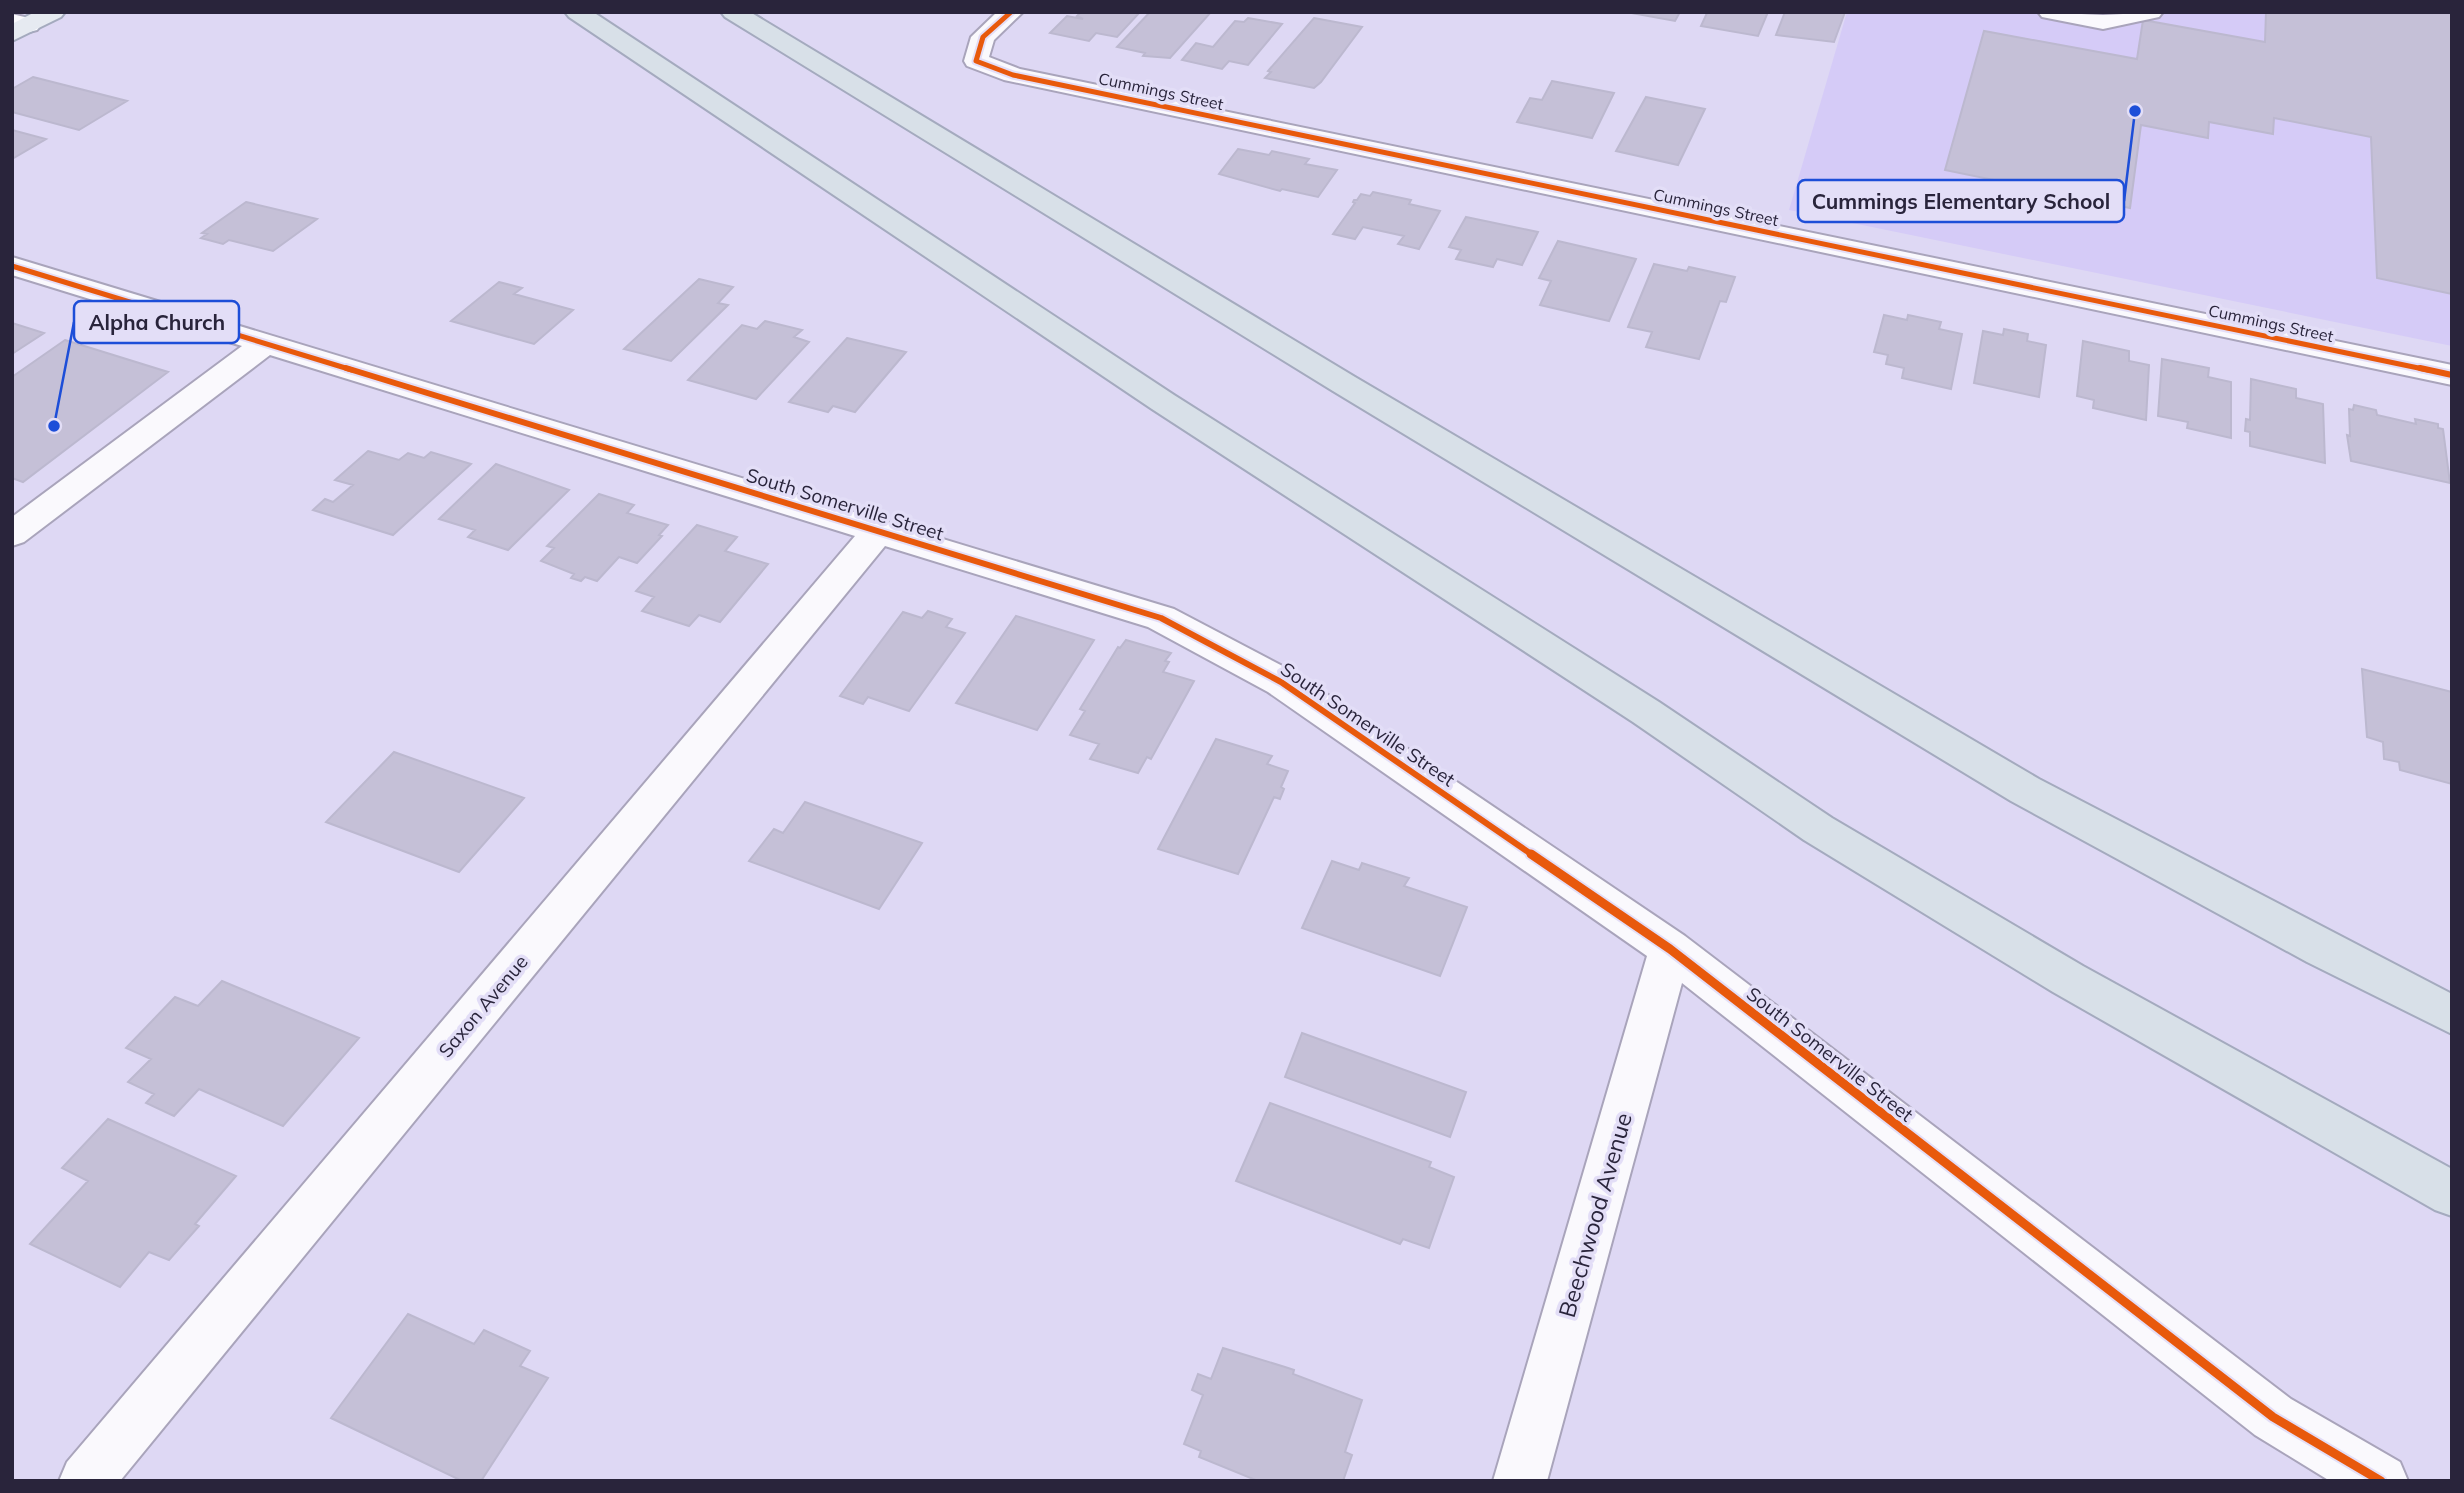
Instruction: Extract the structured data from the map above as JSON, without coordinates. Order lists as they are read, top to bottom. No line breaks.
{"streets":{"street":["Cummings Street","South Somerville Street","Saxon Avenue","Beechwood Avenue"]},"crossings":[["South Somerville Street","Saxon Avenue"],["South Somerville Street","Beechwood Avenue"]],"places":["Cummings Elementary School","Alpha Church"]}
